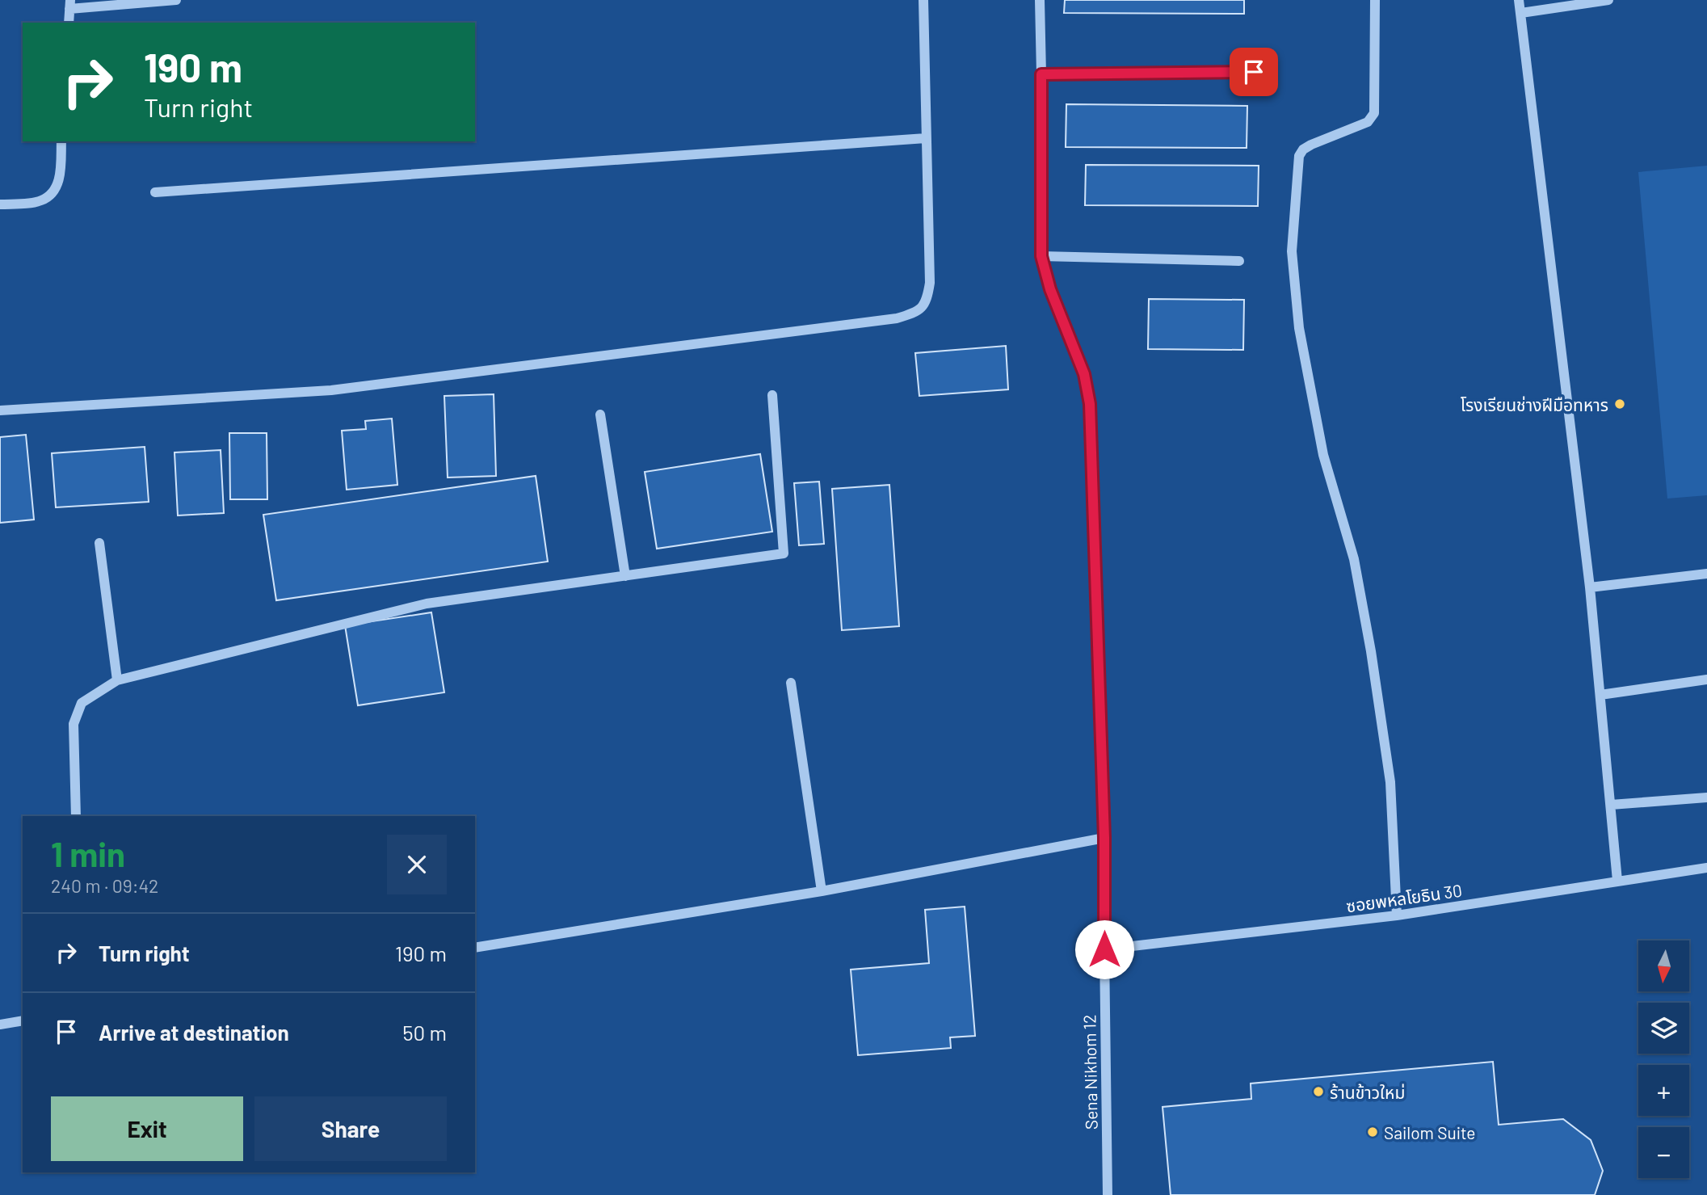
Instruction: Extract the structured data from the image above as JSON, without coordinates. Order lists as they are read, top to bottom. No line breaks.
{"streets":{"street":["ซอยพหลโยธิน 30","Sena Nikhom 12"]},"crossings":[["ซอยพหลโยธิน 30","Sena Nikhom 12"]],"places":["โรงเรียนช่างฝีมือทหาร","ร้านข้าวใหม่","Sailom Suite"],"north":"bottom","page":{"turn":["190 m","Turn right"],"heading":["1 min","240 m · 09:42"],"list":[{"name":"Turn right","value":"190 m"},{"name":"Arrive at destination","value":"50 m"}],"map_buttons":["+","−"],"buttons":["Exit","Share"]}}
